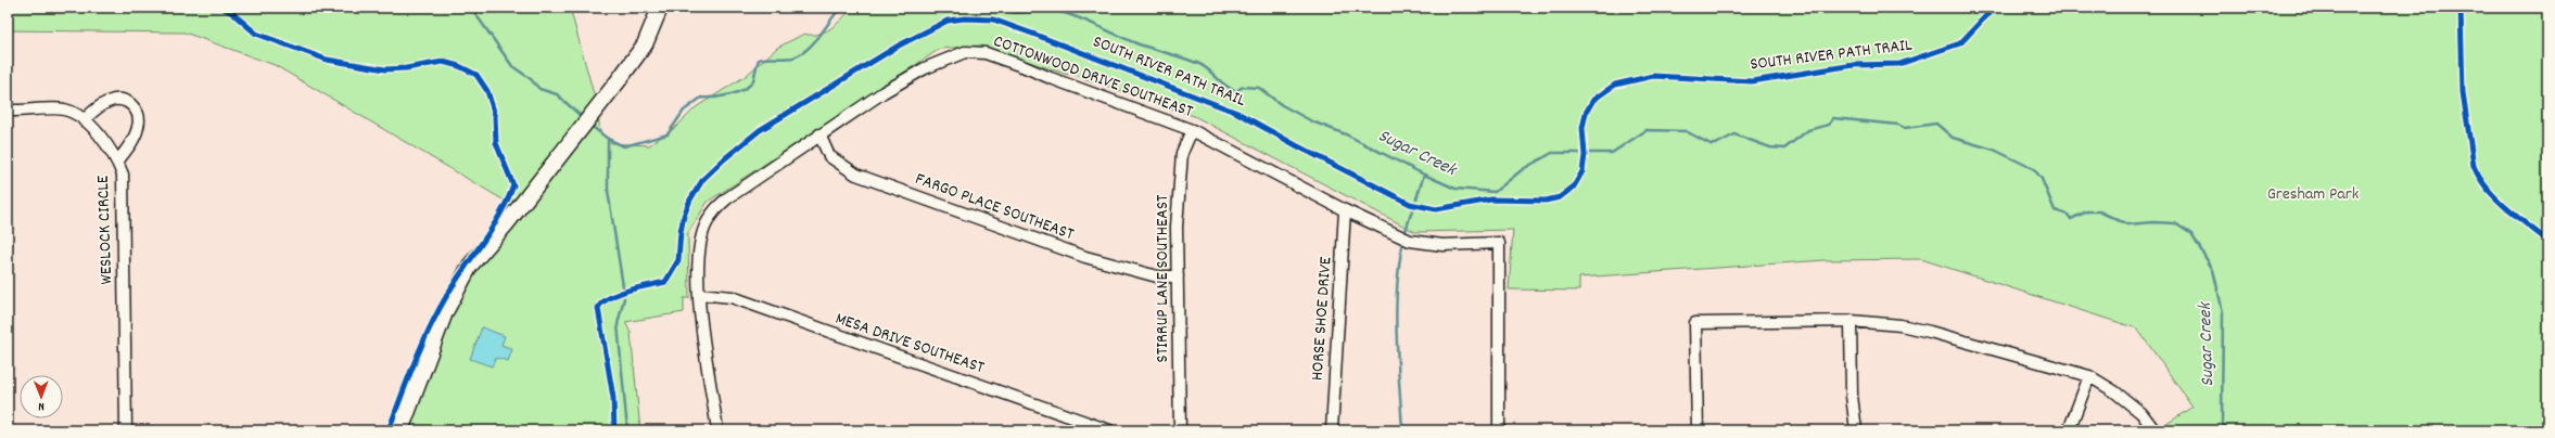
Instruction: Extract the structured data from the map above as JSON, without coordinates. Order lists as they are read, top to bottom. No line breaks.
{"streets":{"street":["COTTONWOOD DRIVE SOUTHEAST","FARGO PLACE SOUTHEAST","WESLOCK CIRCLE","STIRRUP LANE SOUTHEAST","HORSE SHOE DRIVE","MESA DRIVE SOUTHEAST"],"cycle path":["SOUTH RIVER PATH TRAIL"]},"crossings":[["COTTONWOOD DRIVE SOUTHEAST","FARGO PLACE SOUTHEAST"],["COTTONWOOD DRIVE SOUTHEAST","STIRRUP LANE SOUTHEAST"],["COTTONWOOD DRIVE SOUTHEAST","HORSE SHOE DRIVE"],["COTTONWOOD DRIVE SOUTHEAST","MESA DRIVE SOUTHEAST"],["FARGO PLACE SOUTHEAST","STIRRUP LANE SOUTHEAST"]],"water":["Sugar Creek"],"parks":["Gresham Park"],"north":"bottom"}
